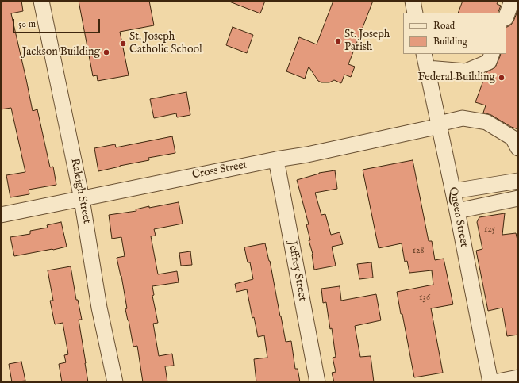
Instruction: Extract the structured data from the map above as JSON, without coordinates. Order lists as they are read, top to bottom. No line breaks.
{"streets":{"street":["Cross Street","Raleigh Street","Queen Street","Jeffrey Street"]},"crossings":[["Cross Street","Raleigh Street"],["Cross Street","Queen Street"],["Cross Street","Jeffrey Street"]],"places":["St. Joseph Parish","St. Joseph Catholic School","Jackson Building","Federal Building"],"house_numbers":["125","128","136"],"legend":["Road","Building"],"scale_bar":"50 m"}
